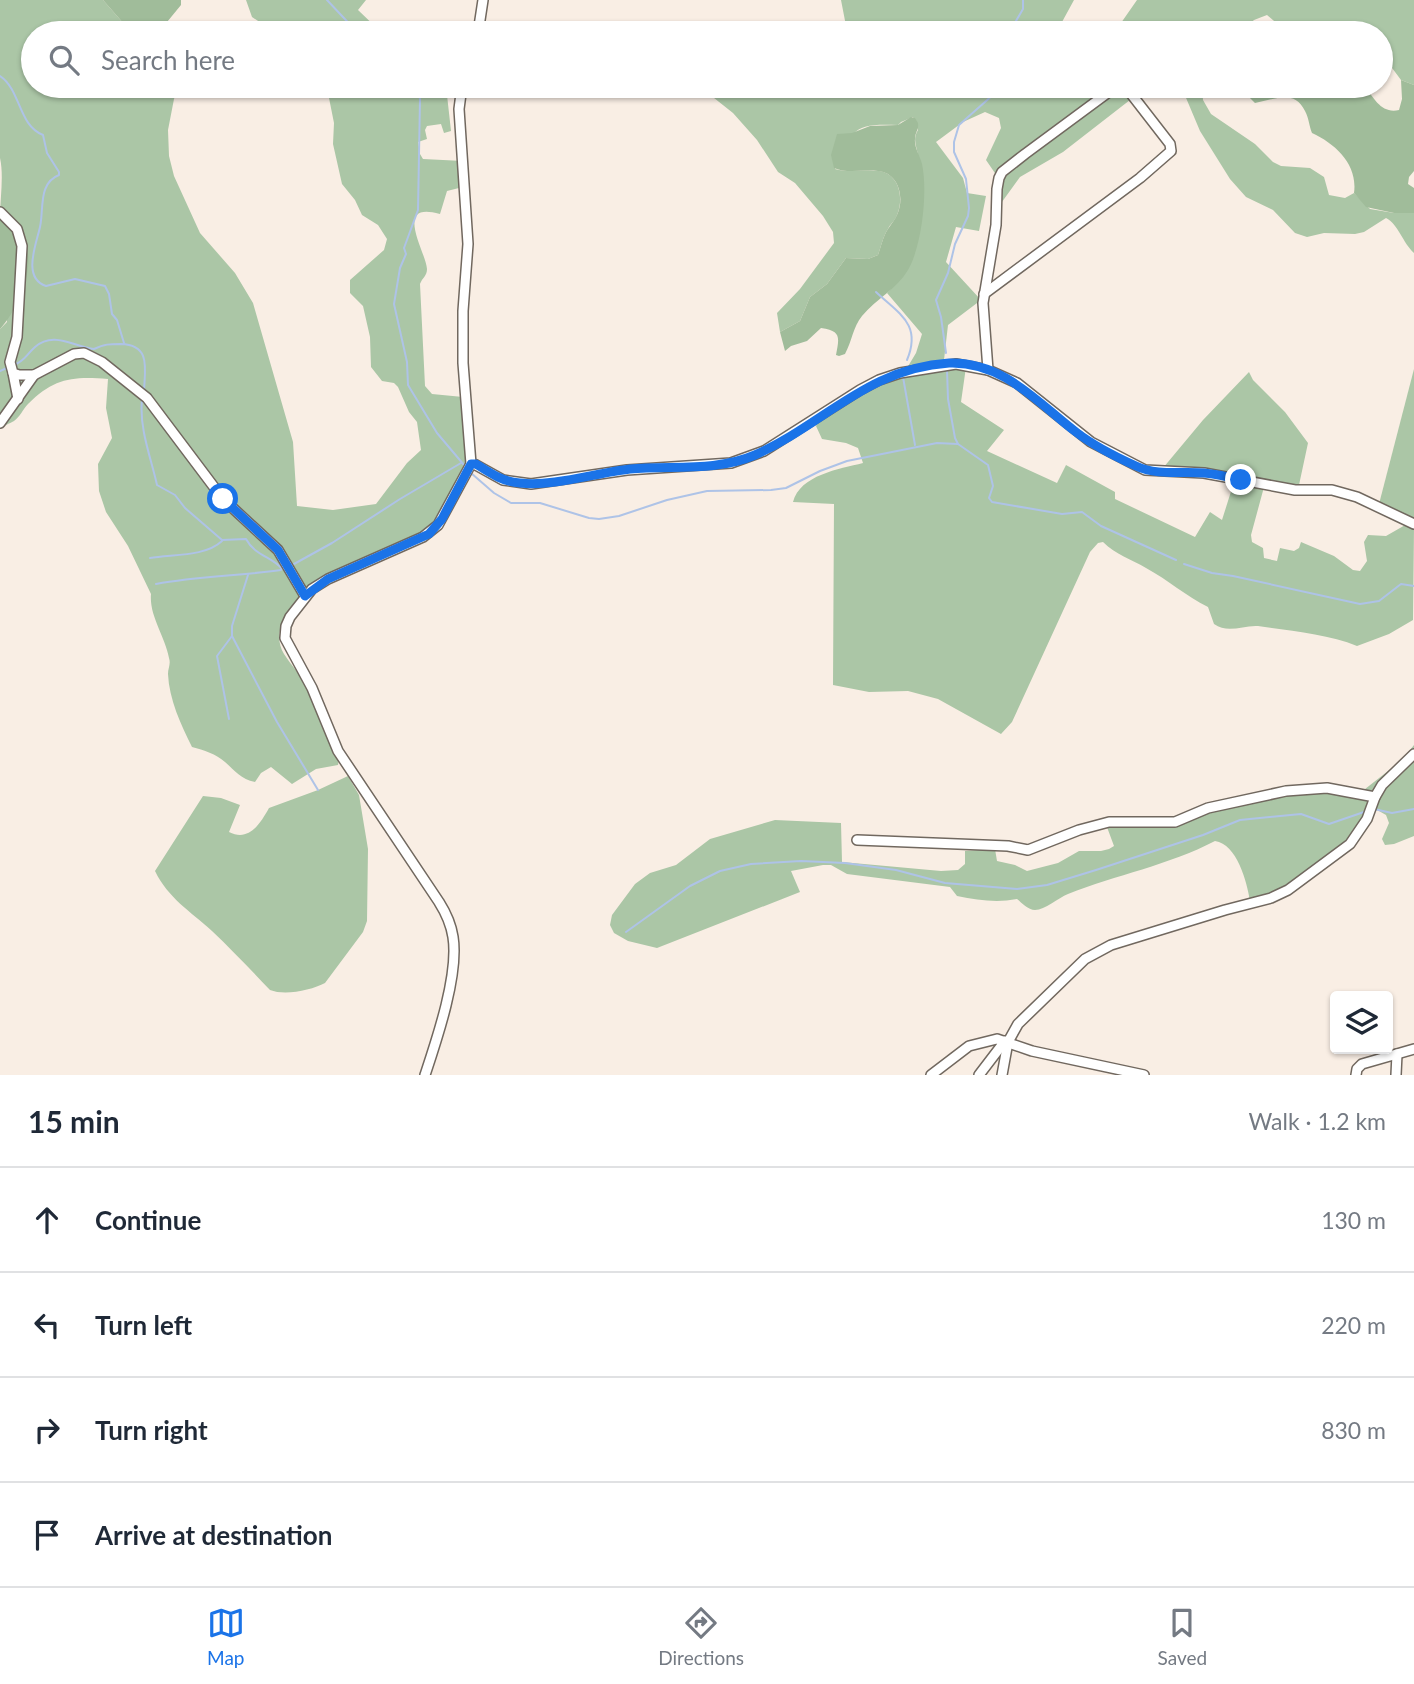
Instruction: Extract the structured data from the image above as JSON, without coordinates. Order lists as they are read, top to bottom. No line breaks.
{"page":{"search":"Search here","heading":["15 min","Walk · 1.2 km"],"list":[["Continue","130 m"],["Turn left","220 m"],["Turn right","830 m"],"Arrive at destination"],"nav":["Map","Directions","Saved"]}}
